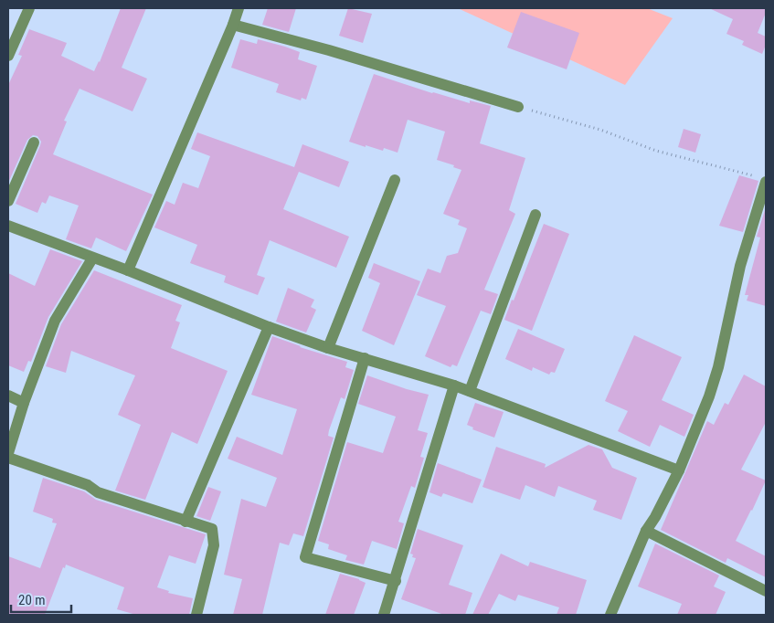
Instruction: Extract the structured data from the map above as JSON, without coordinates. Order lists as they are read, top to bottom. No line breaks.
{"scale_bar":"20 m"}
